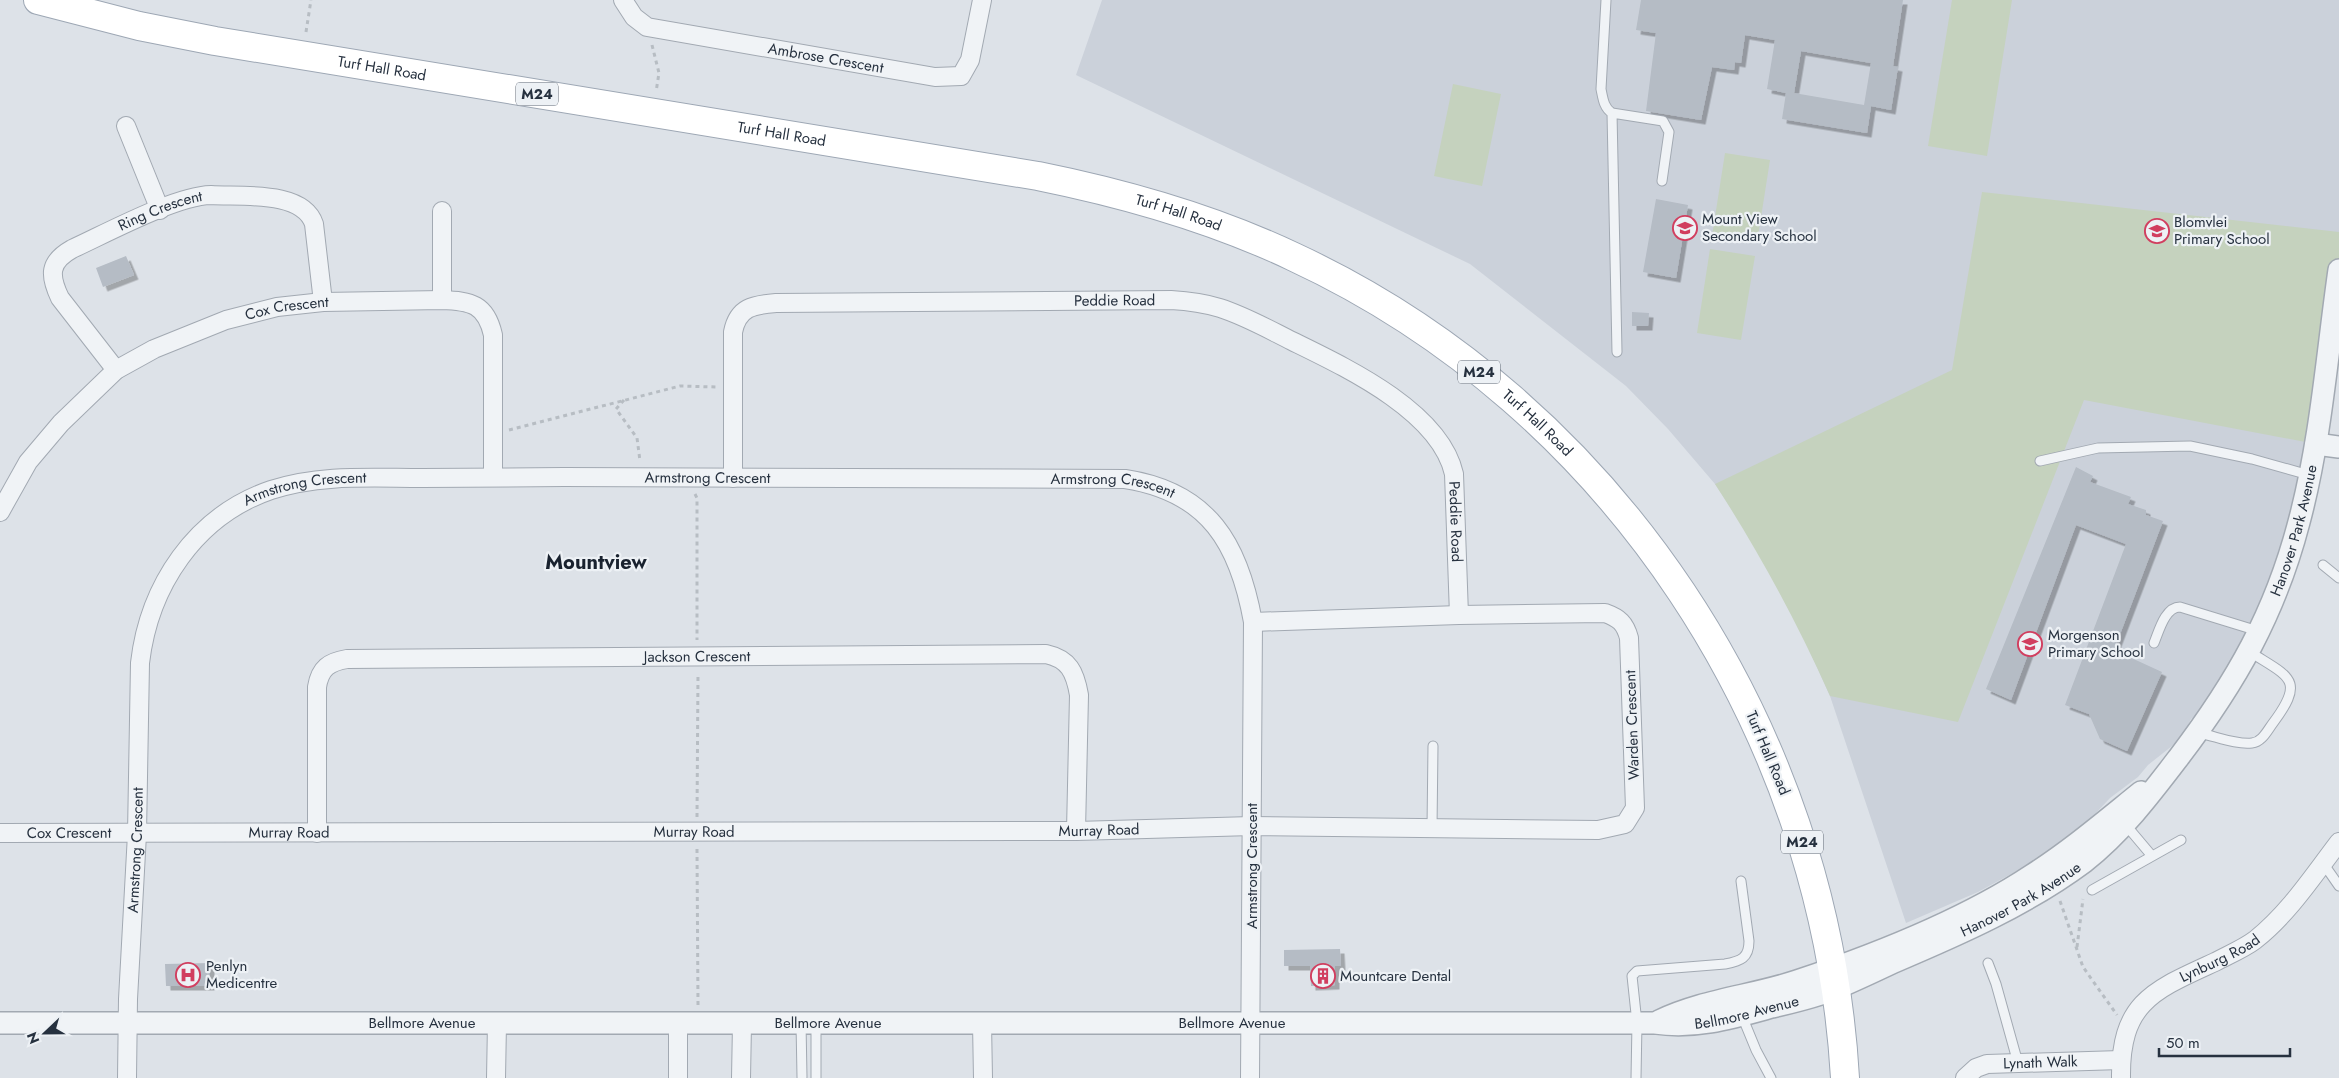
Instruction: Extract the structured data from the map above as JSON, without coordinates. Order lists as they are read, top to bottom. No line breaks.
{"streets":{"main road":["Turf Hall Road","M24"],"street":["Ambrose Crescent","Ring Crescent","Peddie Road","Cox Crescent","Armstrong Crescent","Hanover Park Avenue","Jackson Crescent","Warden Crescent","Murray Road","Lynburg Road","Bellmore Avenue","Lynath Walk"]},"crossings":[["Turf Hall Road","Hanover Park Avenue"],["Turf Hall Road","Bellmore Avenue"],["Ring Crescent","Cox Crescent"],["Peddie Road","Armstrong Crescent"],["Peddie Road","Warden Crescent"],["Cox Crescent","Armstrong Crescent"],["Cox Crescent","Murray Road"],["Armstrong Crescent","Warden Crescent"],["Armstrong Crescent","Murray Road"],["Armstrong Crescent","Bellmore Avenue"],["Hanover Park Avenue","Bellmore Avenue"],["Jackson Crescent","Murray Road"],["Warden Crescent","Murray Road"],["Lynburg Road","Lynath Walk"]],"districts":["Mountview"],"places":{"school or university":["Mount View Secondary School","Blomvlei Primary School","Morgenson Primary School"],"hospital":["Penlyn Medicentre"],"building":["Mountcare Dental"]},"scale_bar":"50 m","north":"left"}
